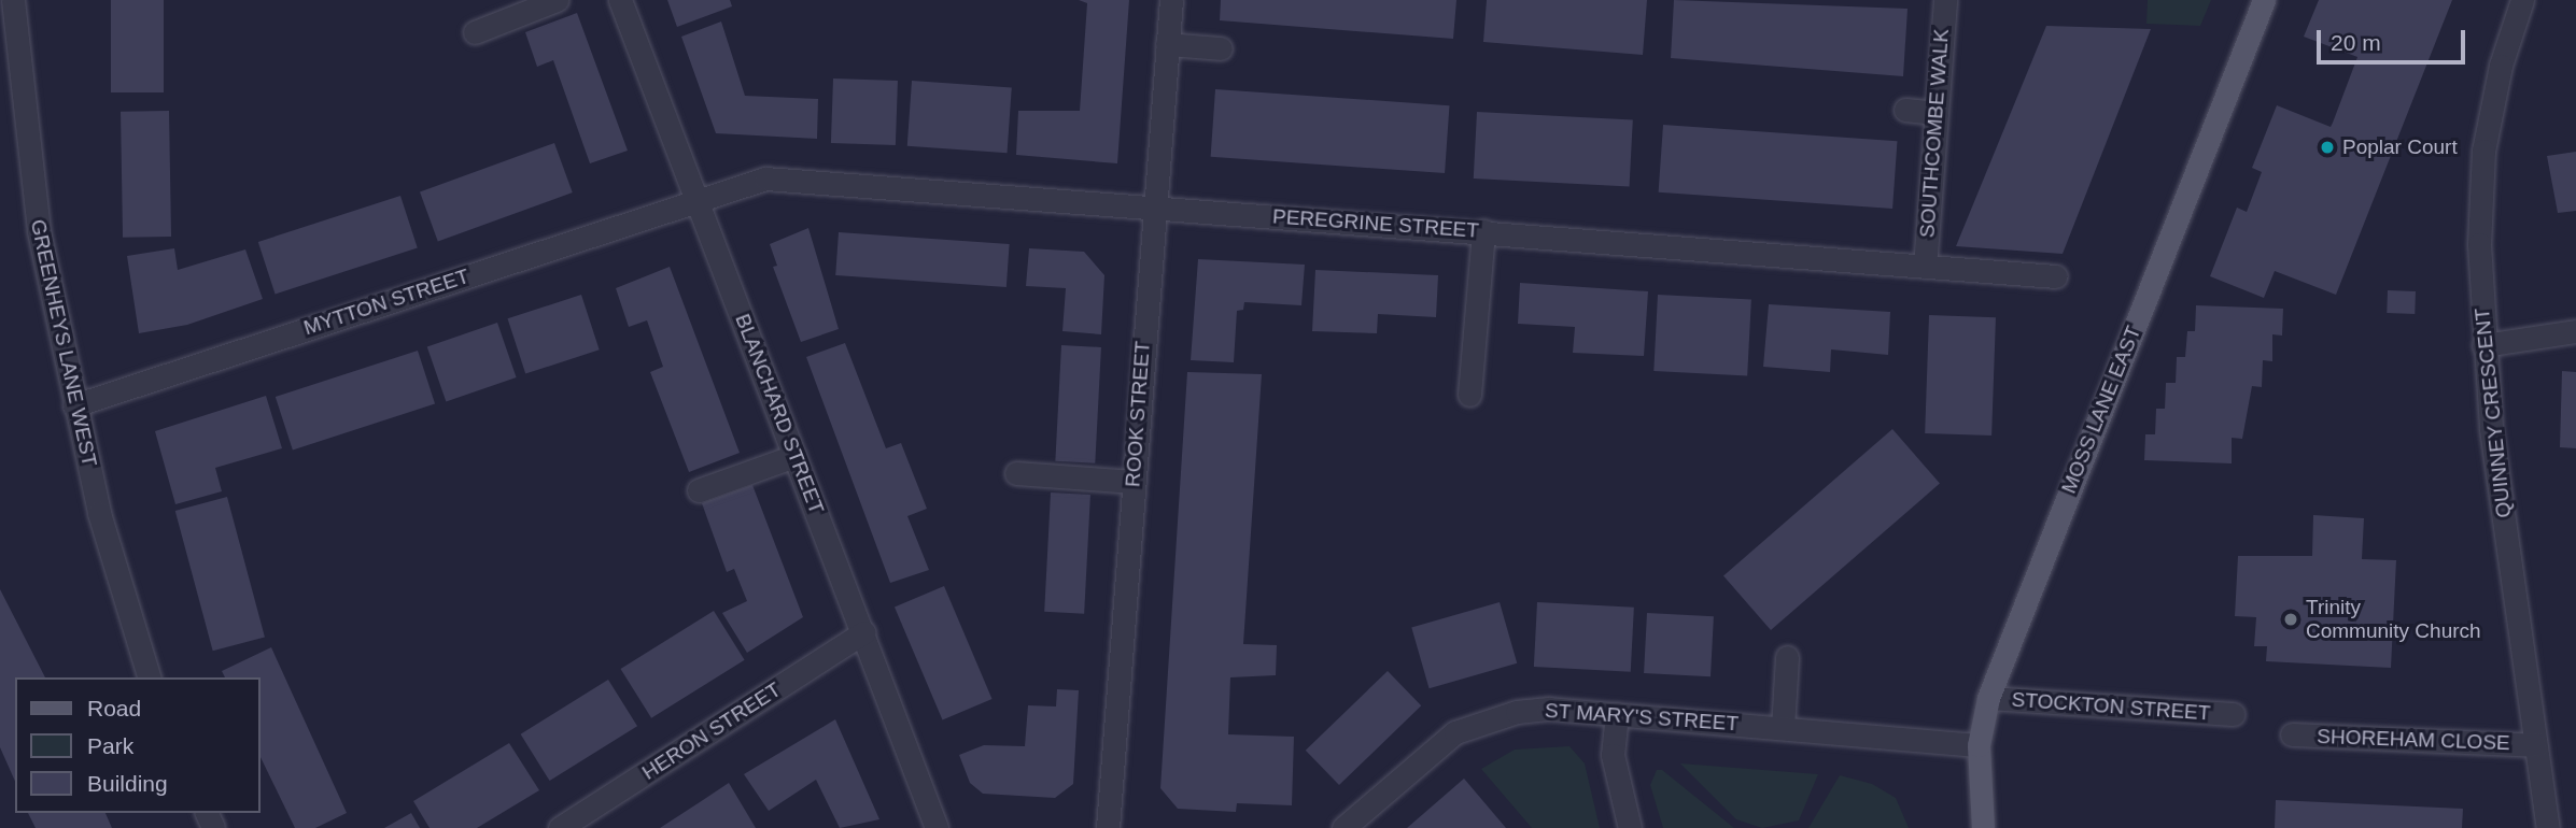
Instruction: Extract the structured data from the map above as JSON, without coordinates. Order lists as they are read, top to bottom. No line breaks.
{"streets":{"main road":["MOSS LANE EAST"],"street":["SOUTHCOMBE WALK","PEREGRINE STREET","MYTTON STREET","GREENHEYS LANE WEST","QUINNEY CRESCENT","BLANCHARD STREET","ROOK STREET","STOCKTON STREET","ST MARY'S STREET","HERON STREET","SHOREHAM CLOSE"]},"crossings":[["SOUTHCOMBE WALK","PEREGRINE STREET"],["PEREGRINE STREET","MYTTON STREET"],["PEREGRINE STREET","BLANCHARD STREET"],["PEREGRINE STREET","ROOK STREET"],["MYTTON STREET","GREENHEYS LANE WEST"],["MYTTON STREET","BLANCHARD STREET"],["MOSS LANE EAST","STOCKTON STREET"],["MOSS LANE EAST","ST MARY'S STREET"],["QUINNEY CRESCENT","SHOREHAM CLOSE"],["BLANCHARD STREET","HERON STREET"]],"places":["Poplar Court","Trinity Community Church"],"legend":["Road","Park","Building"],"scale_bar":"20 m"}
